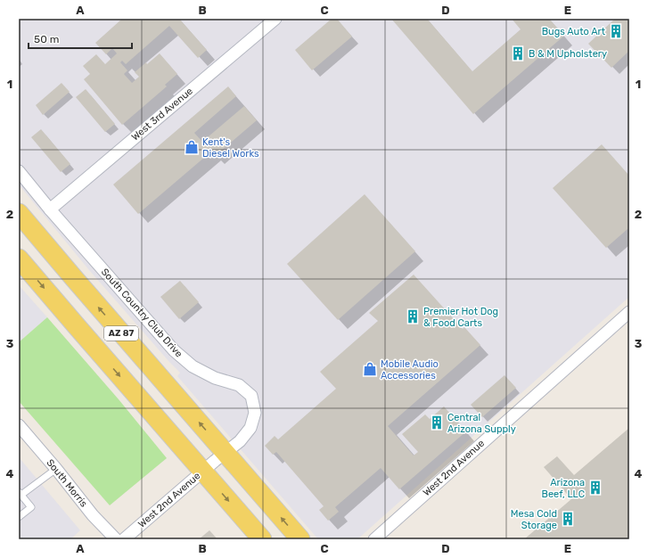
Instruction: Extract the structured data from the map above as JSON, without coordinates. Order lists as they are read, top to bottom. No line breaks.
{"streets":{"main road":["AZ 87"],"street":["West 3rd Avenue","South Country Club Drive","West 2nd Avenue","South Morris"]},"crossings":[["West 3rd Avenue","South Country Club Drive"],["South Country Club Drive","AZ 87"],["South Country Club Drive","West 2nd Avenue"],["AZ 87","West 2nd Avenue"]],"places":{"building":["Bugs Auto Art","B & M Upholstery","Premier Hot Dog & Food Carts","Central Arizona Supply","Arizona Beef, LLC","Mesa Cold Storage"],"shop":["Kent's Diesel Works","Mobile Audio Accessories"]},"scale_bar":"50 m","grid":{"columns":["A","B","C","D","E"],"rows":["1","2","3","4"]}}
